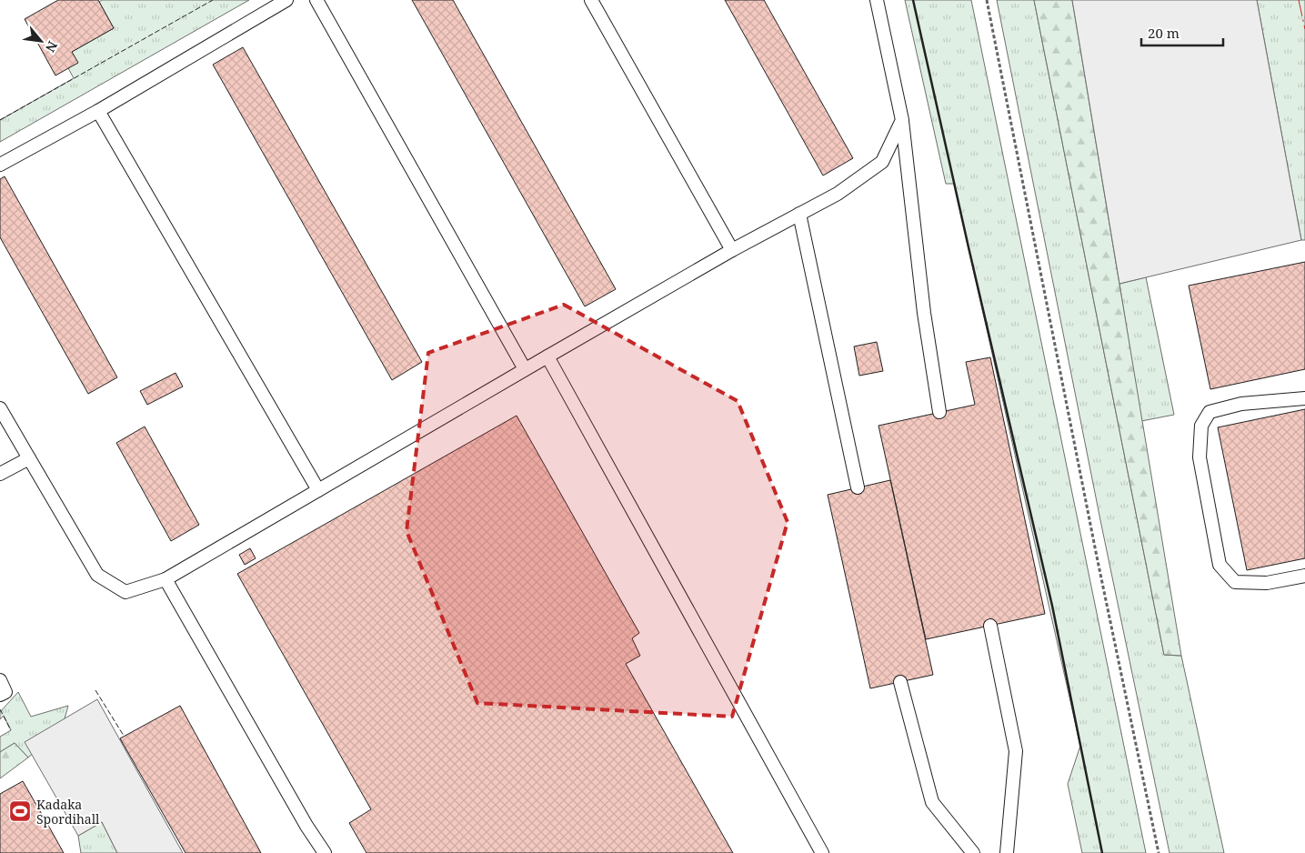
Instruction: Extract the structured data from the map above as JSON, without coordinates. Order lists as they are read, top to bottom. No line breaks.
{"places":{"sports":["Kadaka Spordihall"]},"scale_bar":"20 m","north":"bottom right"}
